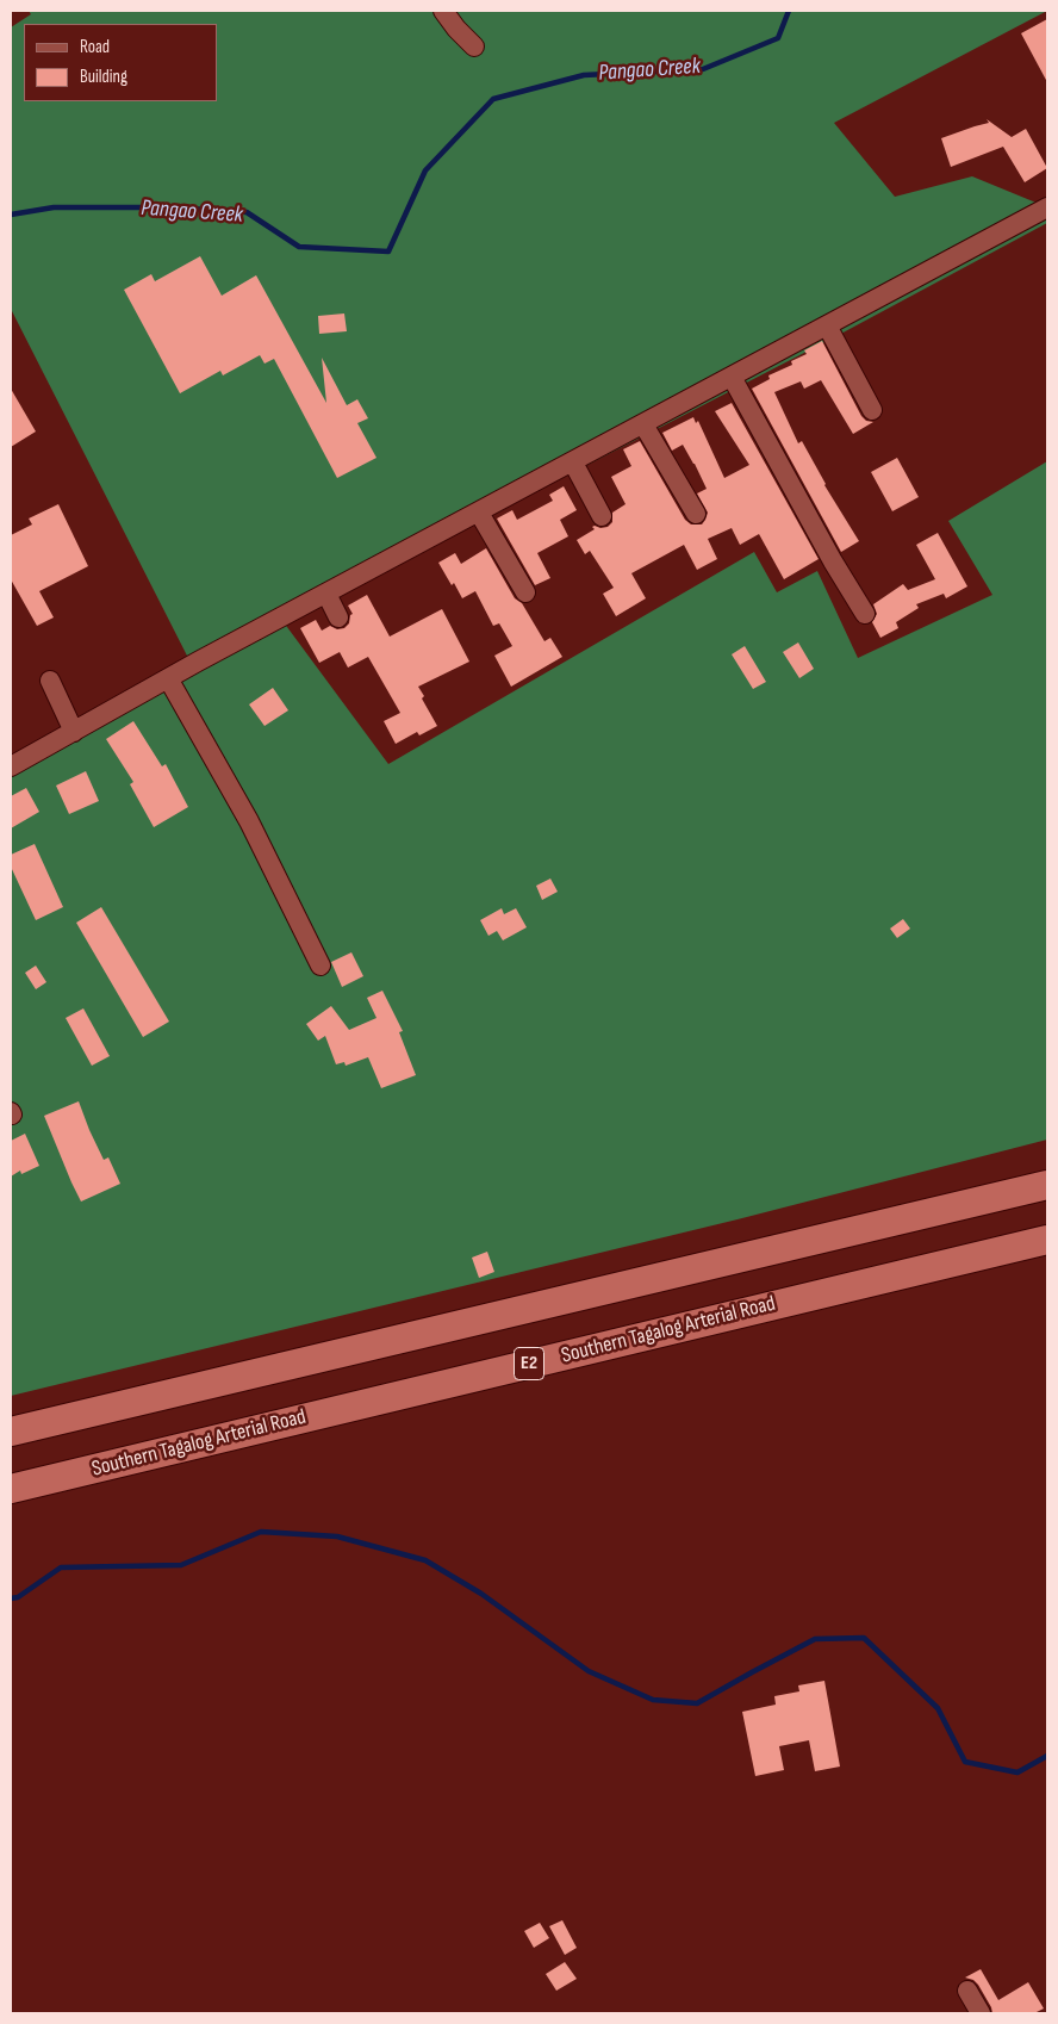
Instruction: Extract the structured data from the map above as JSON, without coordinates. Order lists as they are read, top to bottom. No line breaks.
{"streets":{"highway":["Southern Tagalog Arterial Road","E2"]},"water":["Pangao Creek"],"legend":["Road","Building"]}
